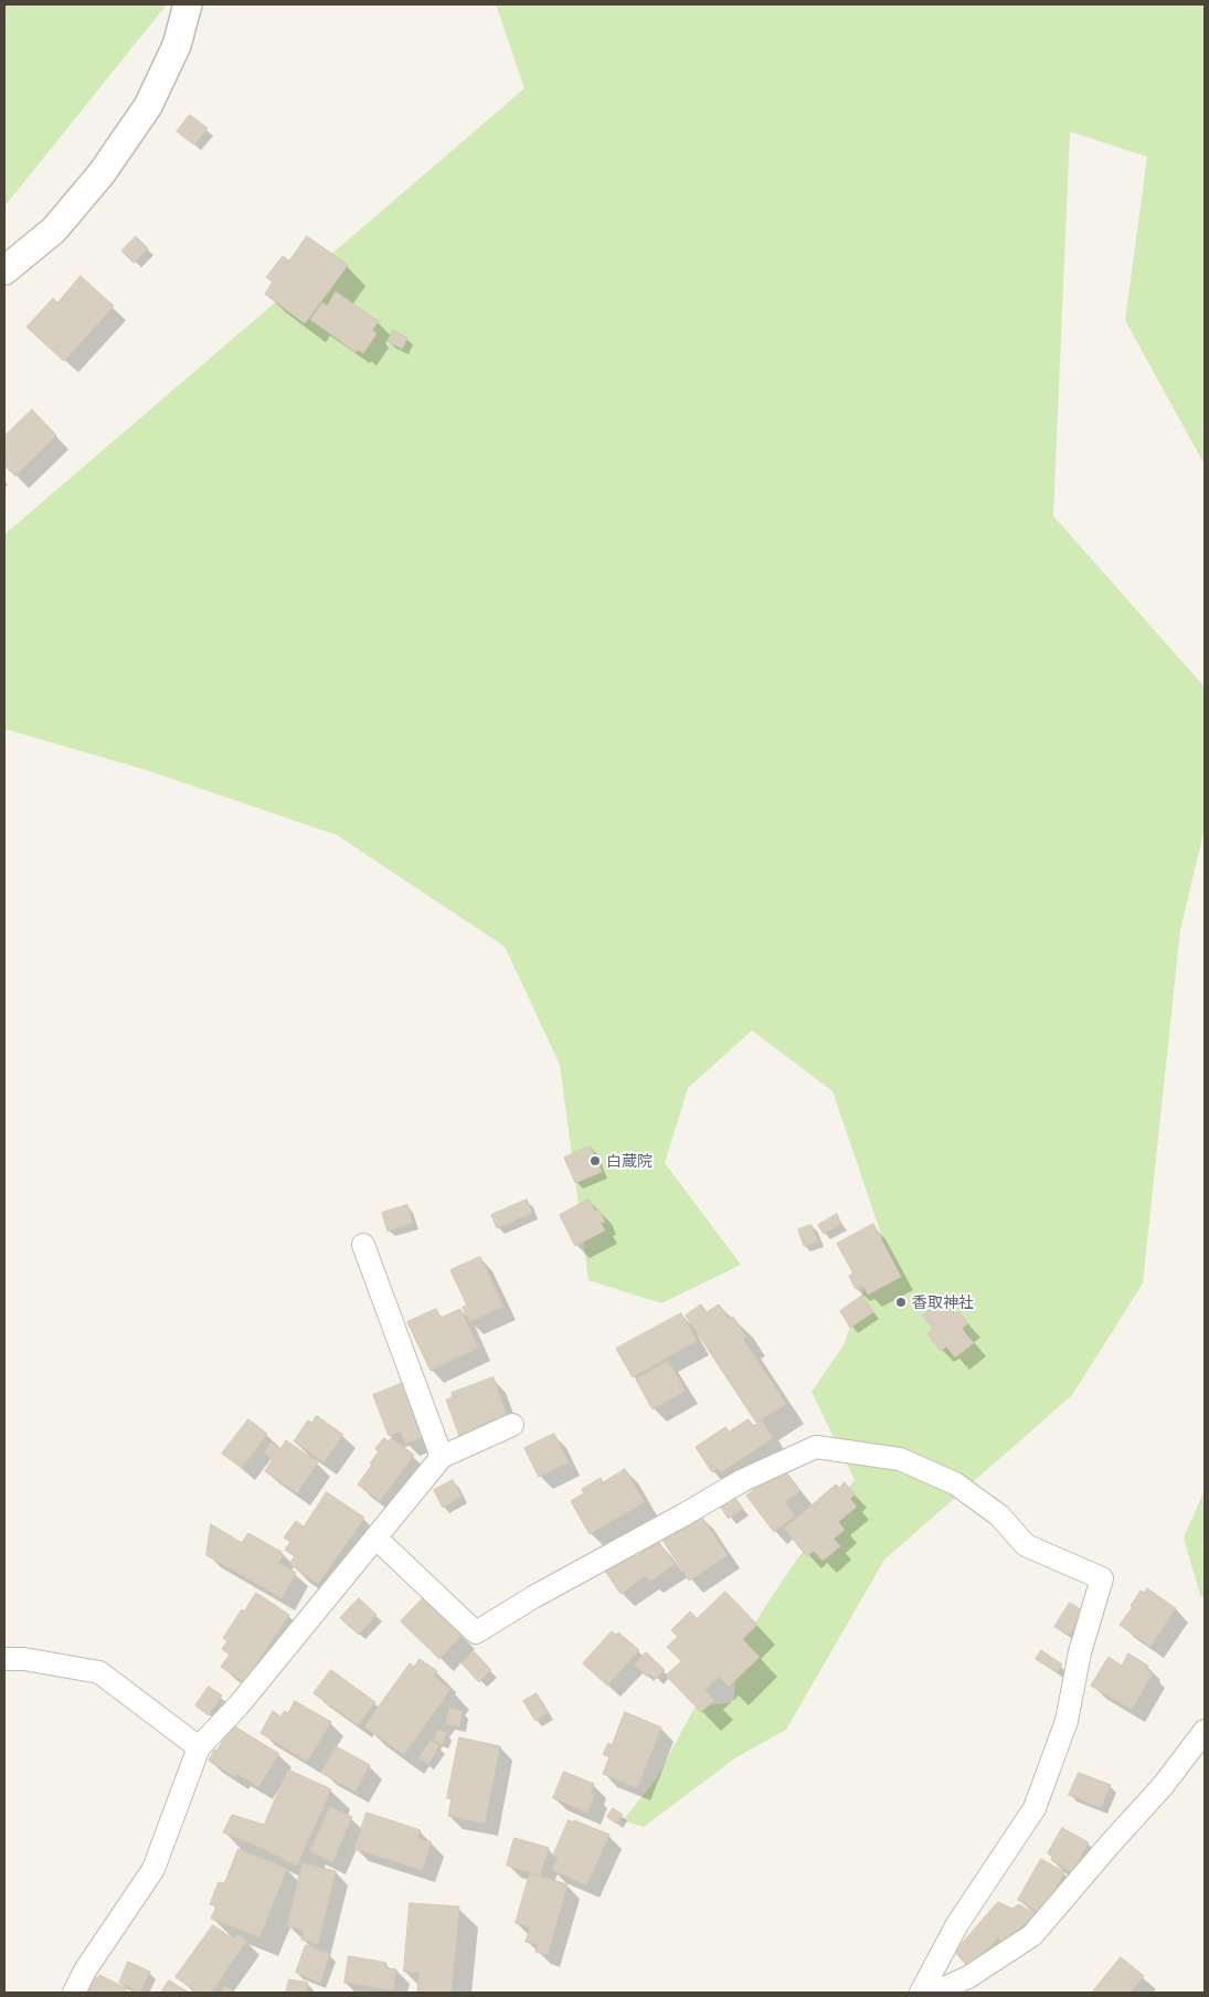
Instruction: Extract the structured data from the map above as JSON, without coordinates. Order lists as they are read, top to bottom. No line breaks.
{"places":["白蔵院","香取神社"]}
